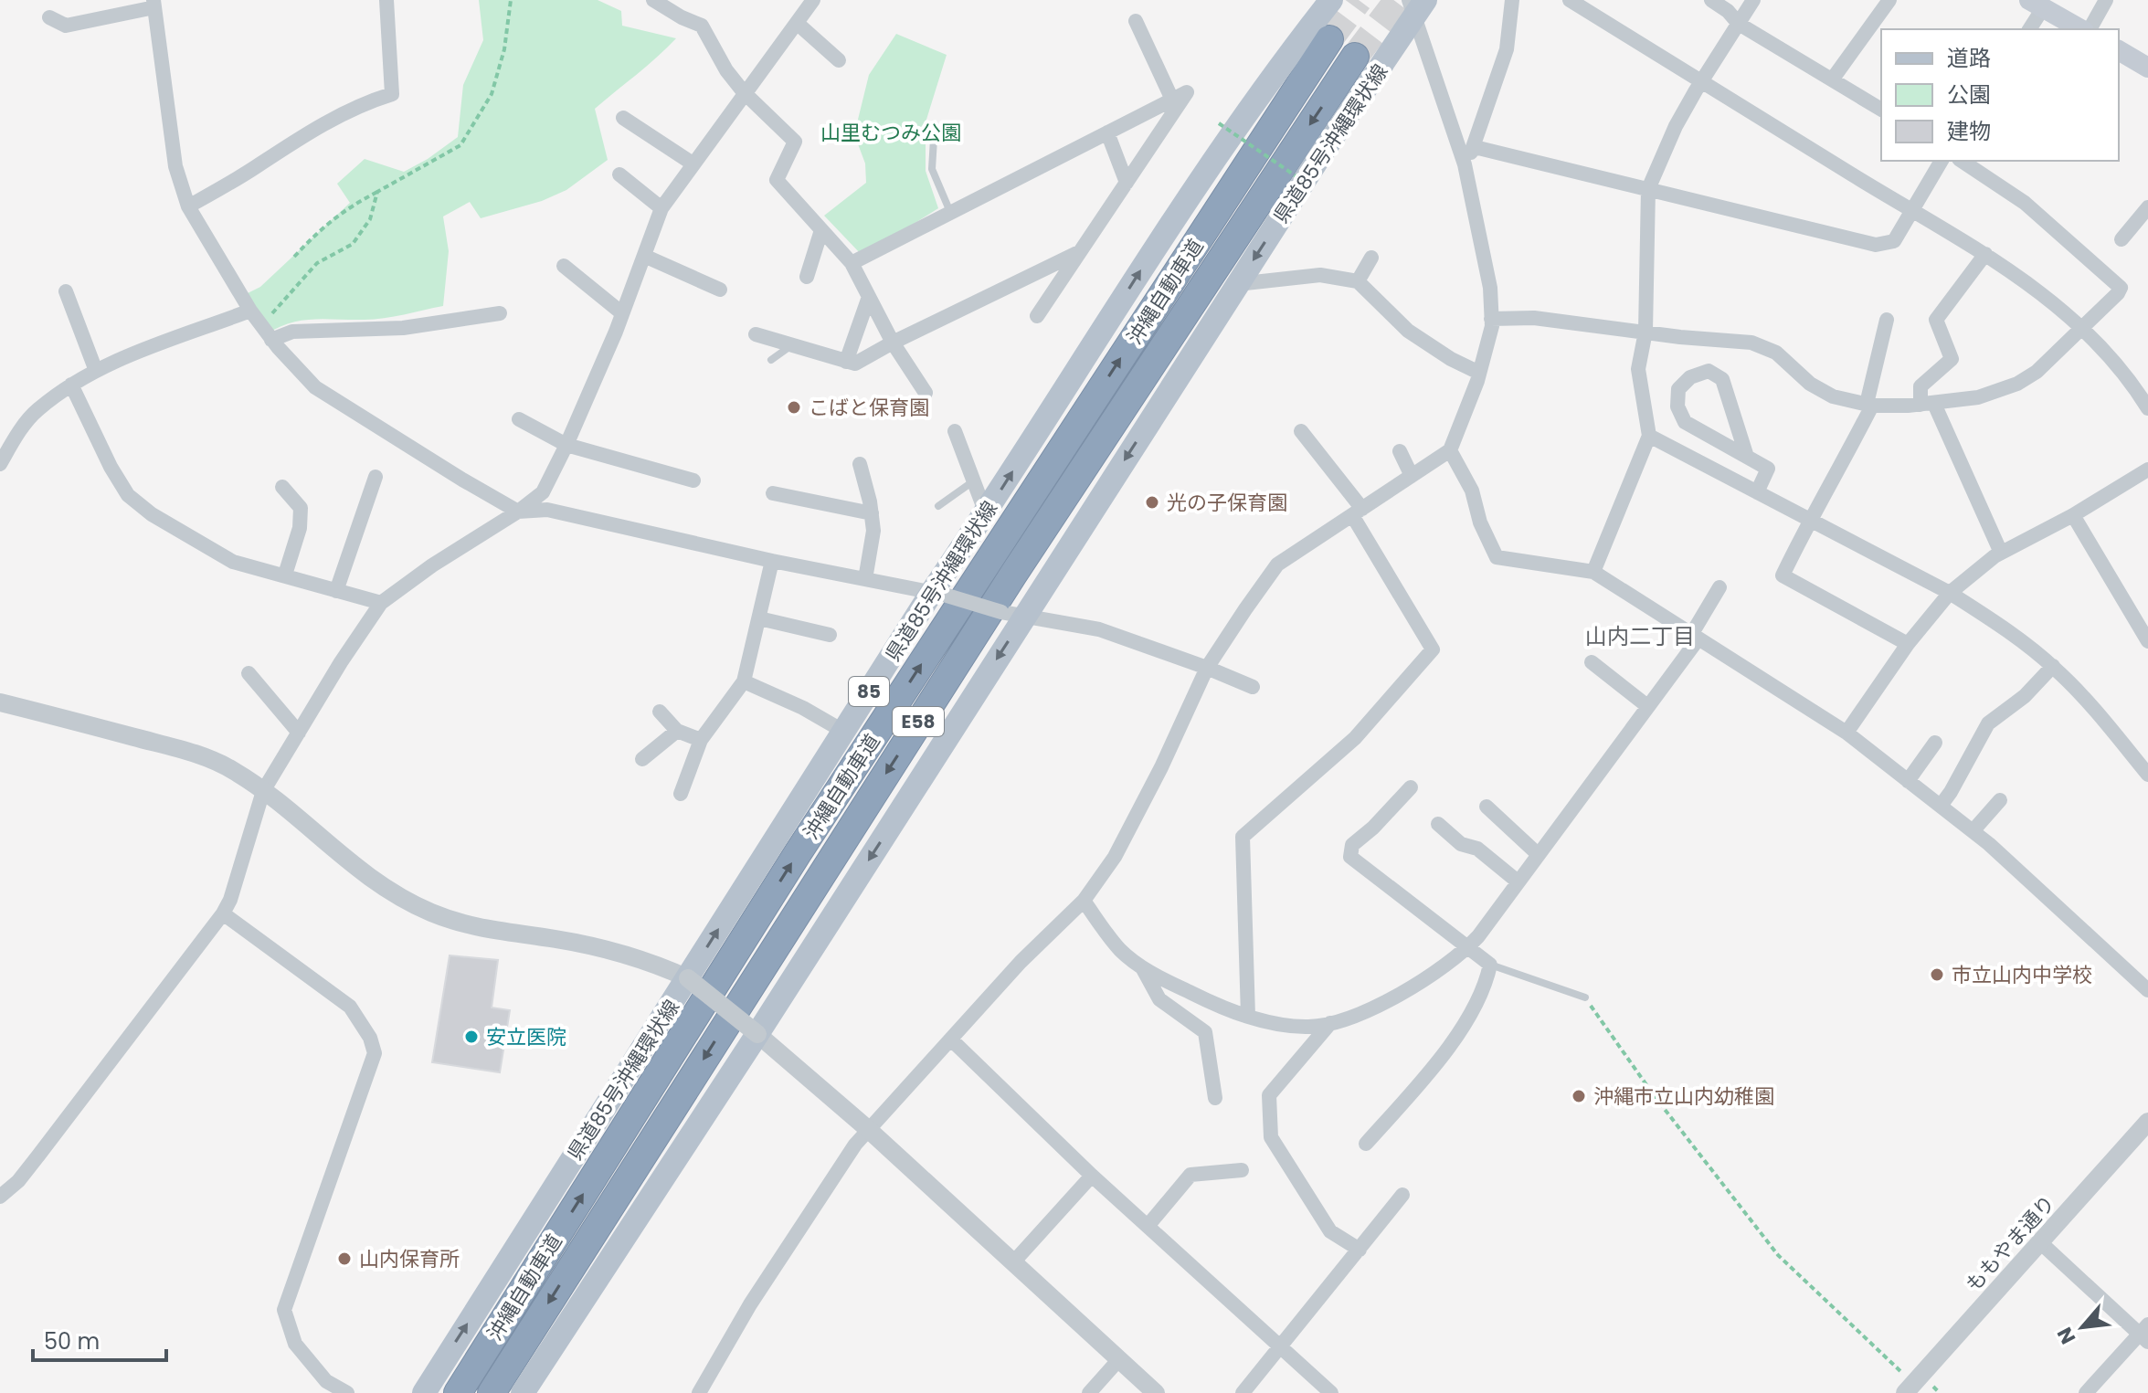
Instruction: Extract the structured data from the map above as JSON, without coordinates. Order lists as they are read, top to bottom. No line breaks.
{"streets":{"highway":["沖縄自動車道","E58"],"main road":["県道85号沖縄環状線","85"],"street":["ももやま通り"]},"districts":["山内二丁目"],"parks":["山里むつみ公園"],"places":["こばと保育園","光の子保育園","市立山内中学校","安立医院","沖縄市立山内幼稚園","山内保育所"],"legend":["道路","公園","建物"],"scale_bar":"50 m","north":"bottom left"}
